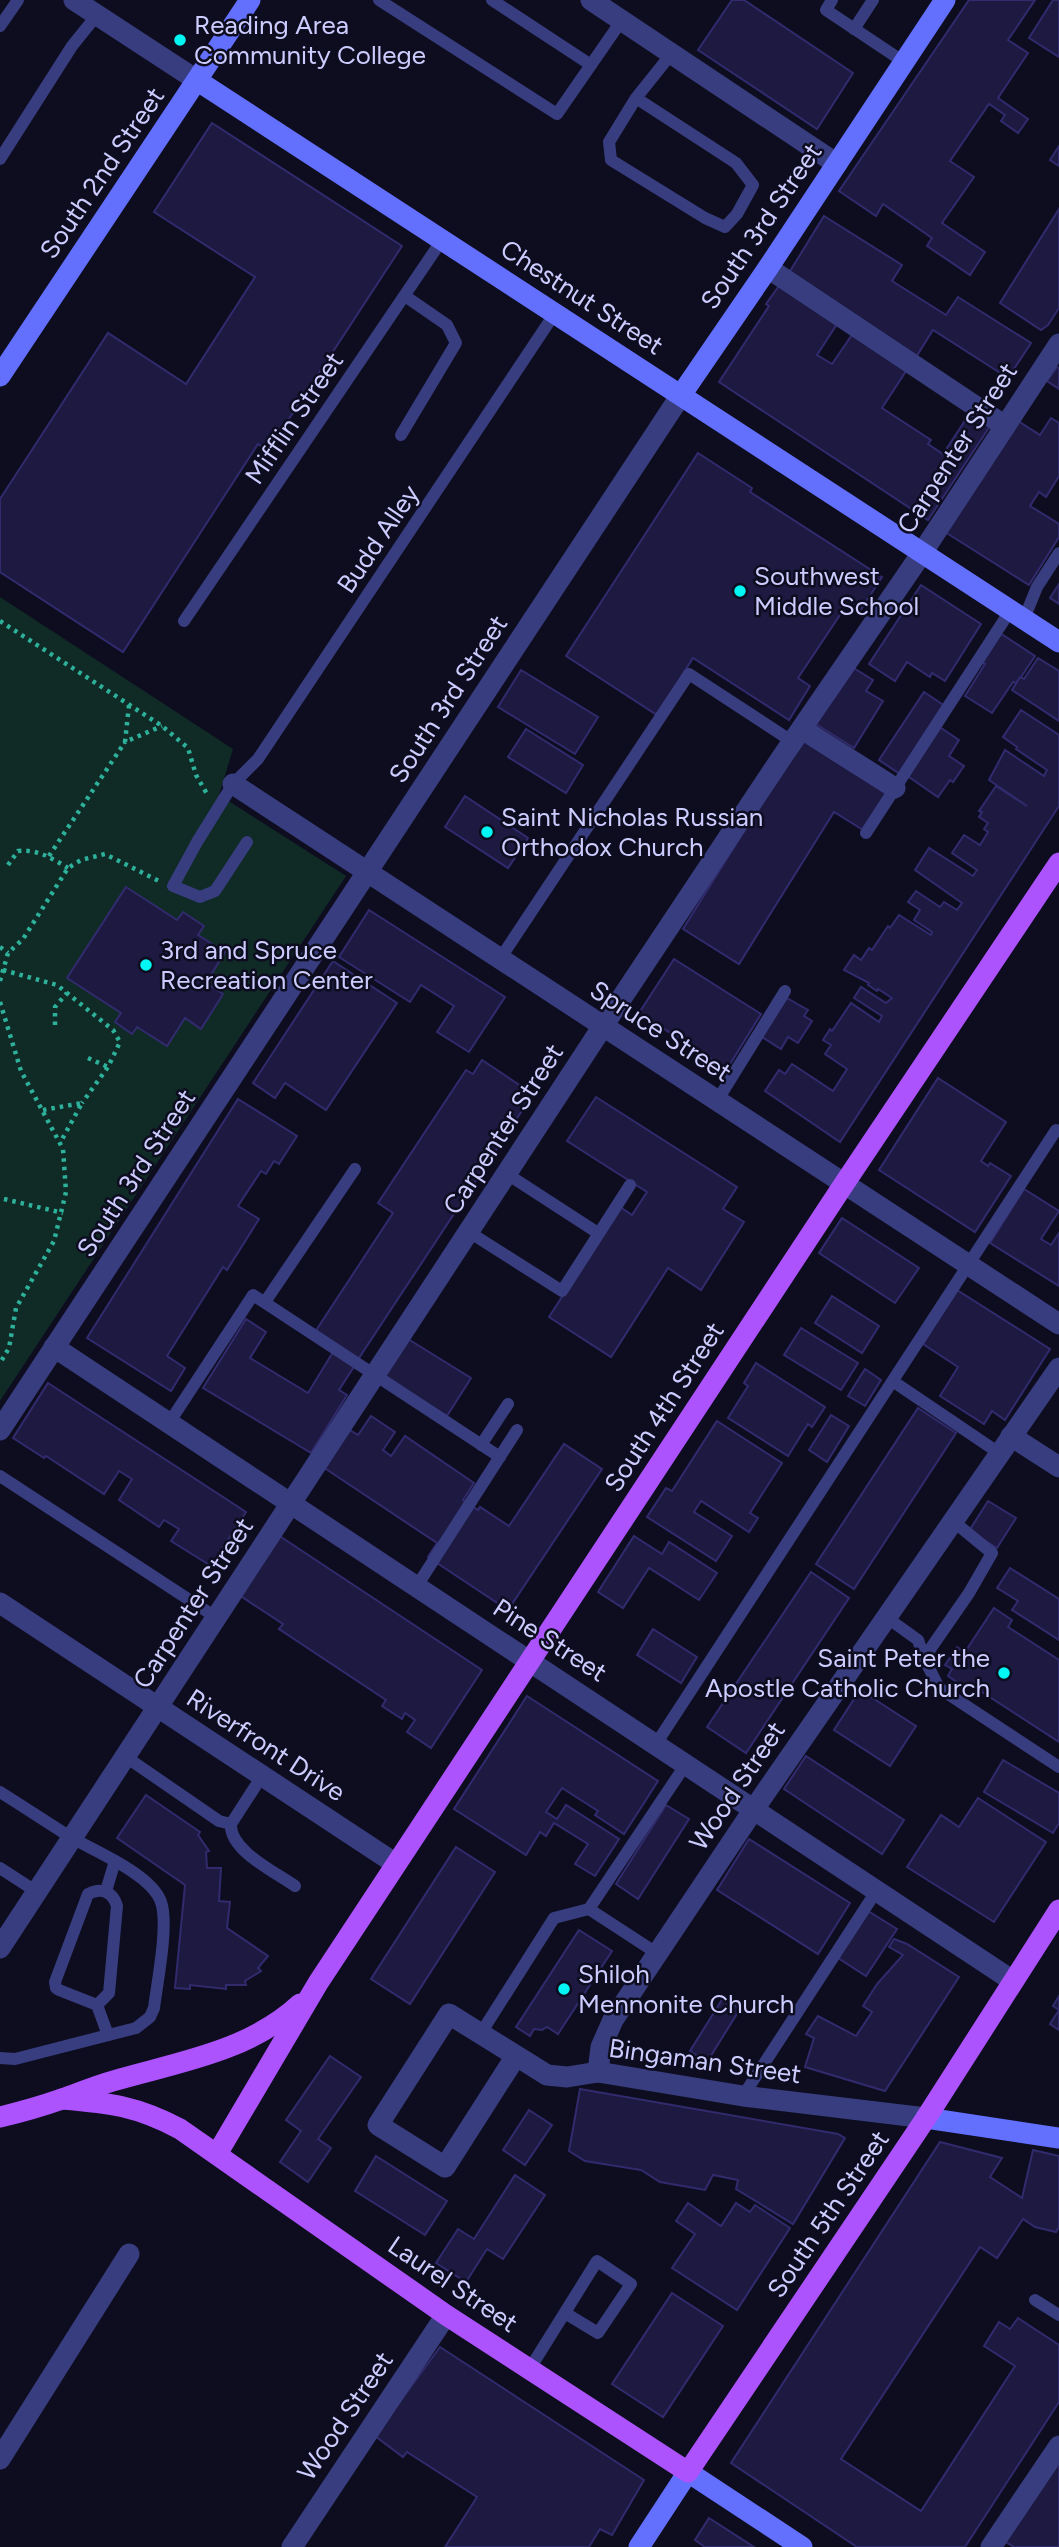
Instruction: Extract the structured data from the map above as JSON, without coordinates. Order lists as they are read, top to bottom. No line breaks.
{"streets":{"main road":["South 4th Street","South 5th Street","Laurel Street"],"street":["South 2nd Street","South 3rd Street","Chestnut Street","Carpenter Street","Spruce Street","Pine Street","Riverfront Drive","Wood Street","Bingaman Street"],"lane":["Mifflin Street","Budd Alley"]},"crossings":[["South 2nd Street","Chestnut Street"],["South 3rd Street","Chestnut Street"],["South 3rd Street","Spruce Street"],["South 3rd Street","Pine Street"],["Chestnut Street","Mifflin Street"],["Chestnut Street","Carpenter Street"],["Chestnut Street","Budd Alley"],["Carpenter Street","Spruce Street"],["Carpenter Street","Pine Street"],["Carpenter Street","Riverfront Drive"],["Budd Alley","Spruce Street"],["Spruce Street","South 4th Street"],["South 4th Street","Pine Street"],["South 4th Street","Riverfront Drive"],["South 4th Street","Laurel Street"],["Pine Street","Wood Street"],["Pine Street","South 5th Street"],["Wood Street","Bingaman Street"],["Wood Street","Laurel Street"],["Bingaman Street","South 5th Street"],["South 5th Street","Laurel Street"]],"places":["Reading Area Community College","Southwest Middle School","Saint Nicholas Russian Orthodox Church","3rd and Spruce Recreation Center","Saint Peter the Apostle Catholic Church","Shiloh Mennonite Church"]}
